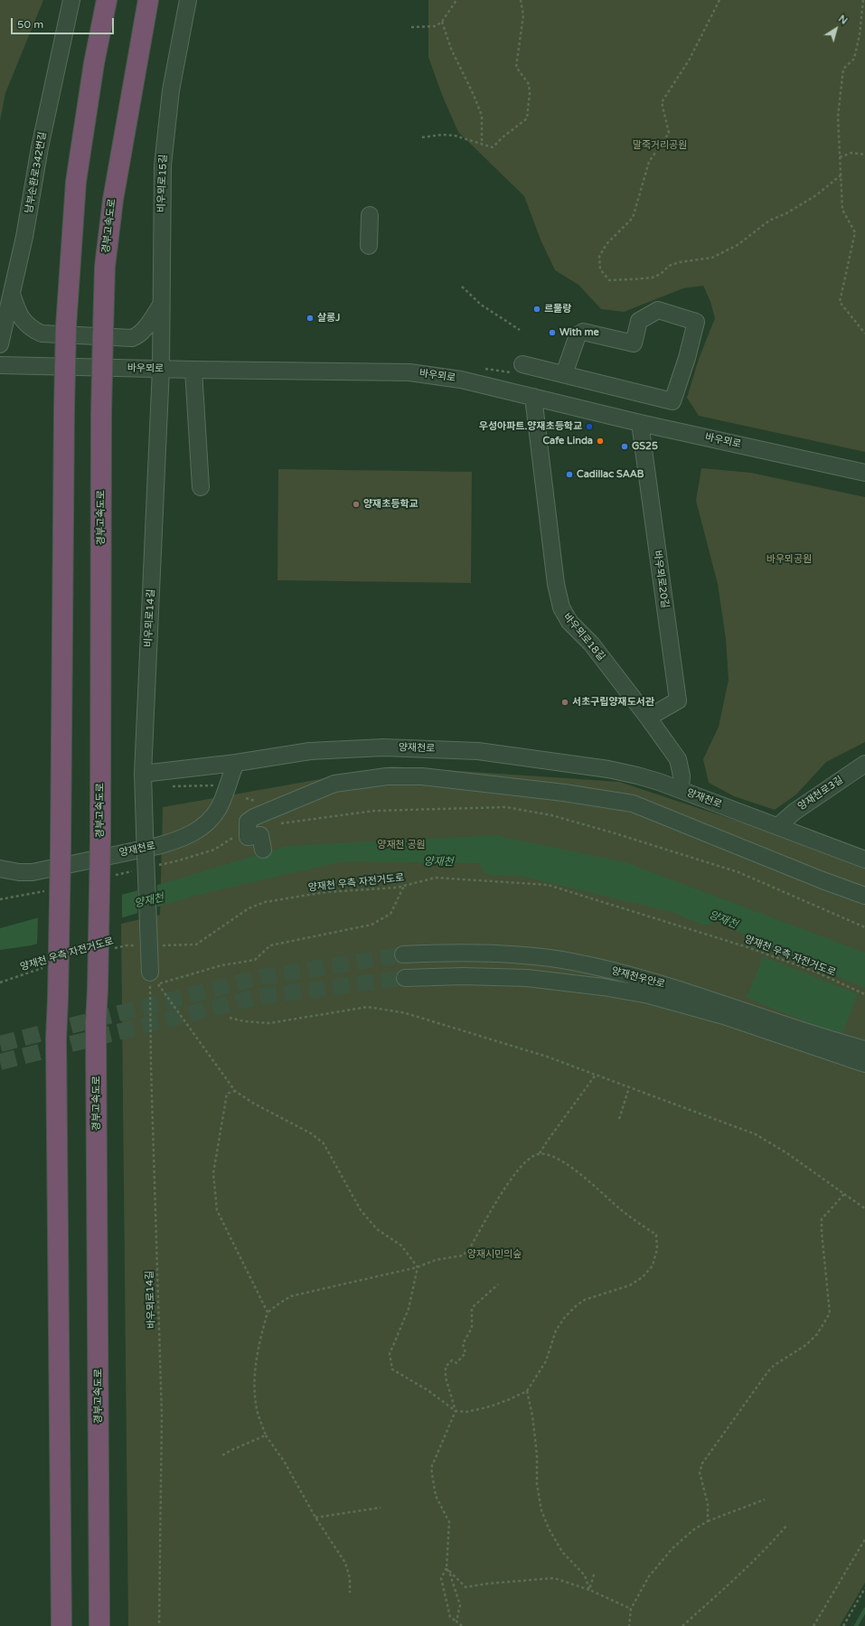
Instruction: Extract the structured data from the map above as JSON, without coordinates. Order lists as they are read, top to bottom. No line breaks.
{"streets":{"highway":["경부고속도로"],"street":["남부순환로342번길","비우뫼로15길","바우뫼로","바우뫼로20길","비우뫼로14길","바우뫼로18길","양재천로","양재천로3길","양재천우안로"],"path":["양재천 우측 자전거도로","바우뫼로14길"]},"crossings":[["비우뫼로15길","바우뫼로"],["비우뫼로15길","비우뫼로14길"],["바우뫼로","바우뫼로20길"],["바우뫼로","비우뫼로14길"],["바우뫼로","바우뫼로18길"],["바우뫼로20길","바우뫼로18길"],["비우뫼로14길","양재천 우측 자전거도로"],["비우뫼로14길","바우뫼로14길"],["바우뫼로18길","양재천로"],["양재천로","양재천로3길"]],"water":["양재천"],"parks":["말죽거리공원","바우뫼공원","양재천 공원","양재시민의숲"],"places":["르물랑","살롱J","With me","우성아파트.양재초등학교","Cafe Linda","GS25","Cadillac SAAB","양재초등학교","서초구립양재도서관"],"scale_bar":"50 m","north":"top right"}
